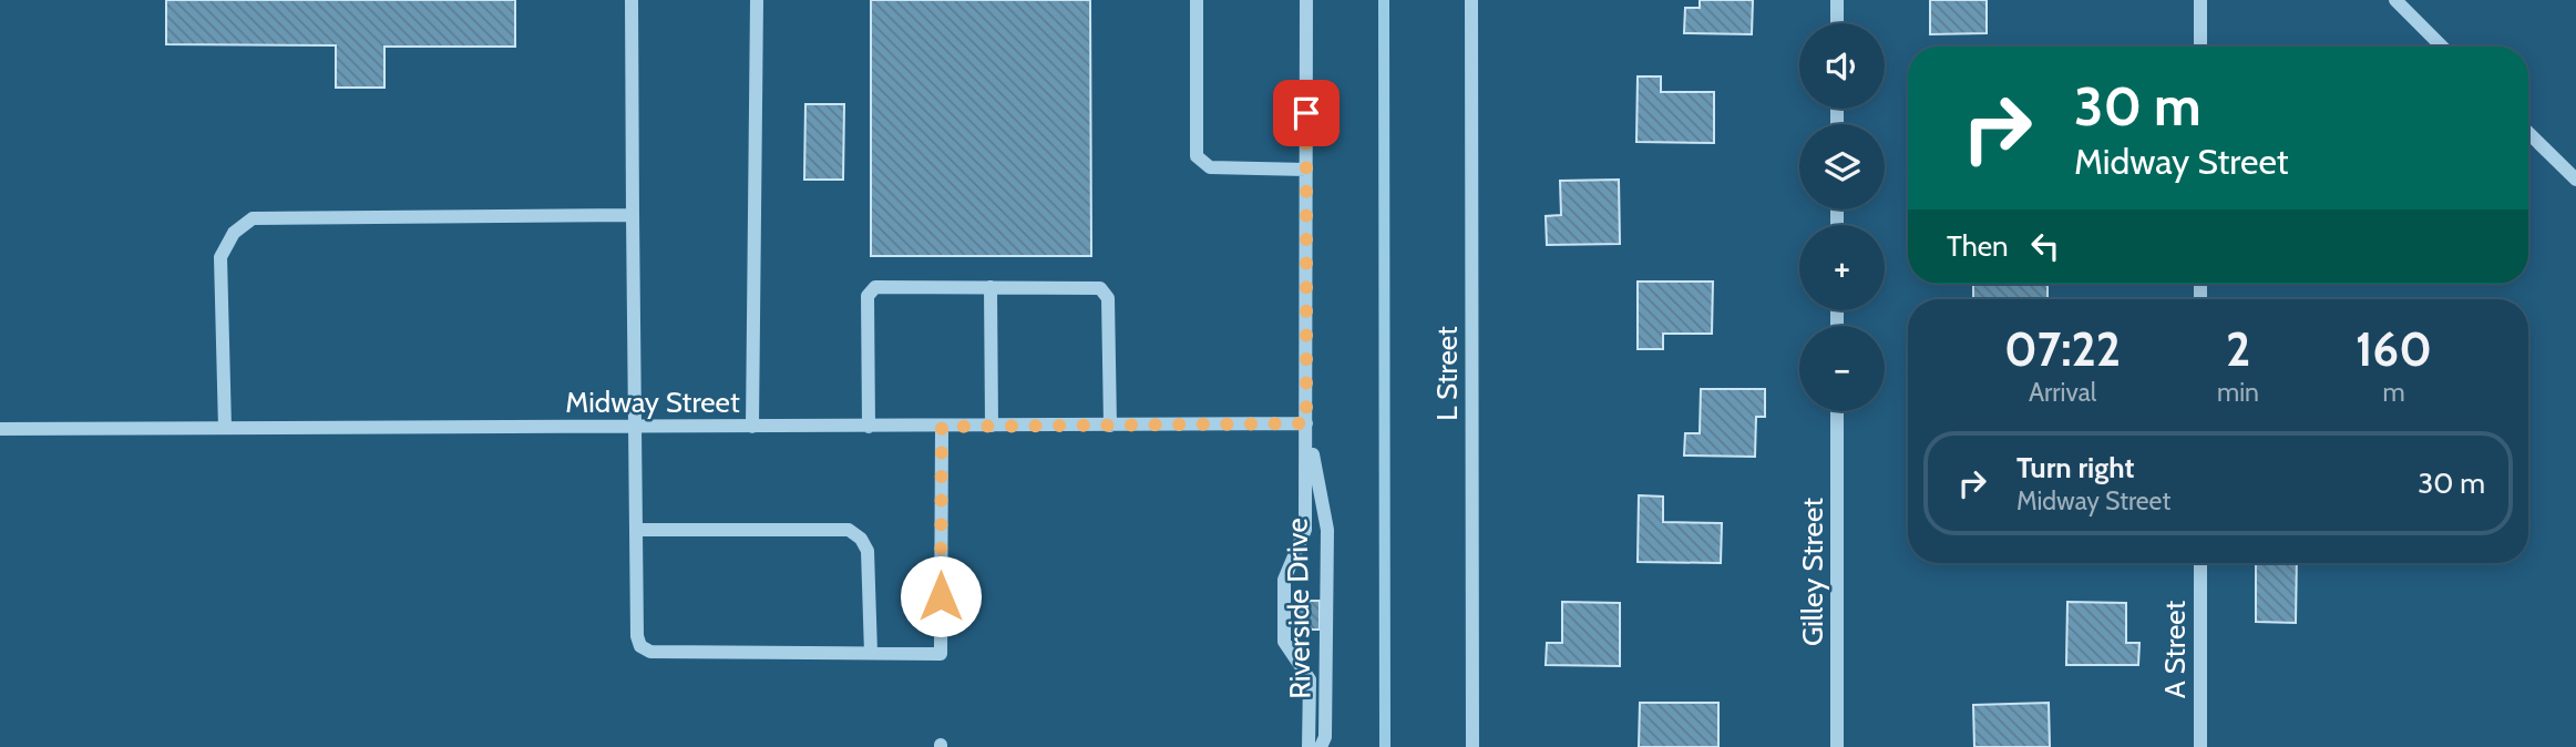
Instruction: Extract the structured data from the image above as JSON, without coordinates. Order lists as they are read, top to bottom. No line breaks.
{"streets":{"street":["L Street","Midway Street","Gilley Street","Riverside Drive","A Street"]},"crossings":[["Midway Street","Riverside Drive"]],"page":{"map_buttons":["+","−"],"turn":["30 m","Midway Street"],"then":"Then","eta":["07:22","Arrival","2","min","160","m"],"list":[{"name":"Turn right","note":"Midway Street","value":"30 m"}]}}
